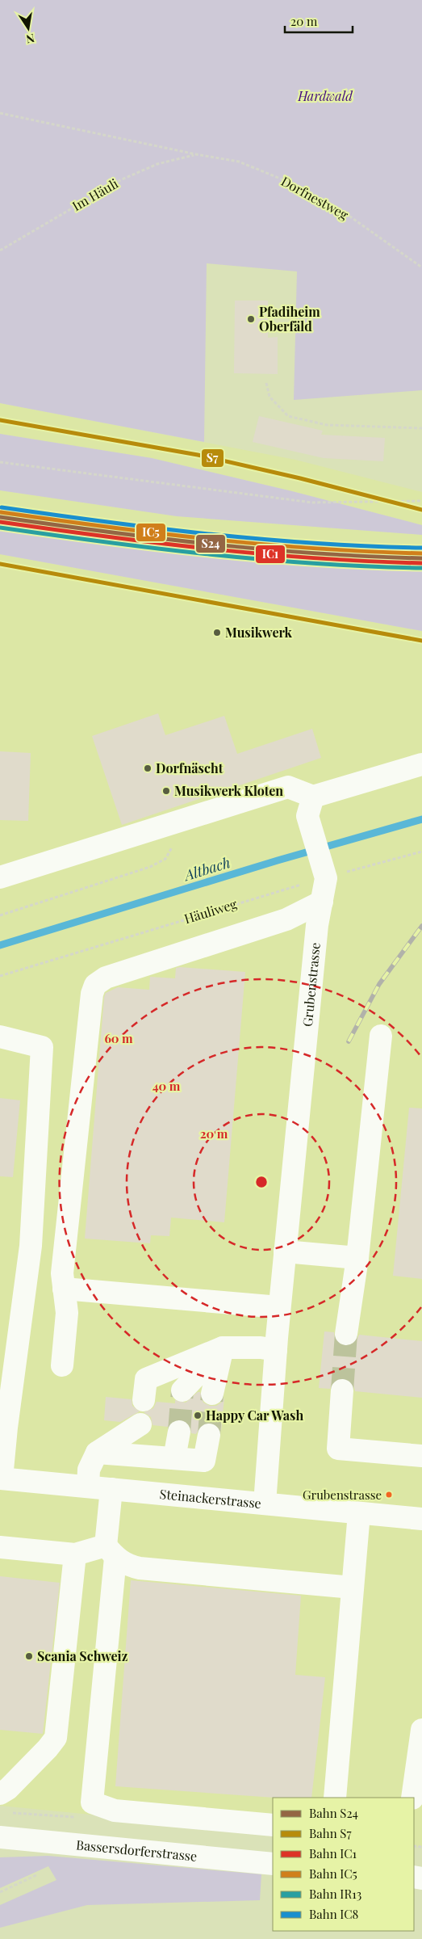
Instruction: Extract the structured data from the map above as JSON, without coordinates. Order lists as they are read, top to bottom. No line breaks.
{"streets":{"street":["Grubenstrasse","Steinackerstrasse","Bassersdorferstrasse"],"path":["Im Häuli","Dorfnestweg","Häuliweg"]},"crossings":[["Im Häuli","Dorfnestweg"],["Häuliweg","Grubenstrasse"],["Grubenstrasse","Steinackerstrasse"]],"water":["Altbach"],"parks":["Hardwald"],"places":["Pfadiheim Oberfäld","Musikwerk","Dorfnäscht","Musikwerk Kloten","Happy Car Wash","Grubenstrasse","Scania Schweiz"],"lines":["rail line S7","rail line IC8","rail line IC5","rail line S24","rail line IC1","rail line IR13"],"legend":["Bahn S24","Bahn S7","Bahn IC1","Bahn IC5","Bahn IR13","Bahn IC8"],"scale_bar":"20 m","north":"bottom","rings":["60 m","40 m","20 m"]}
